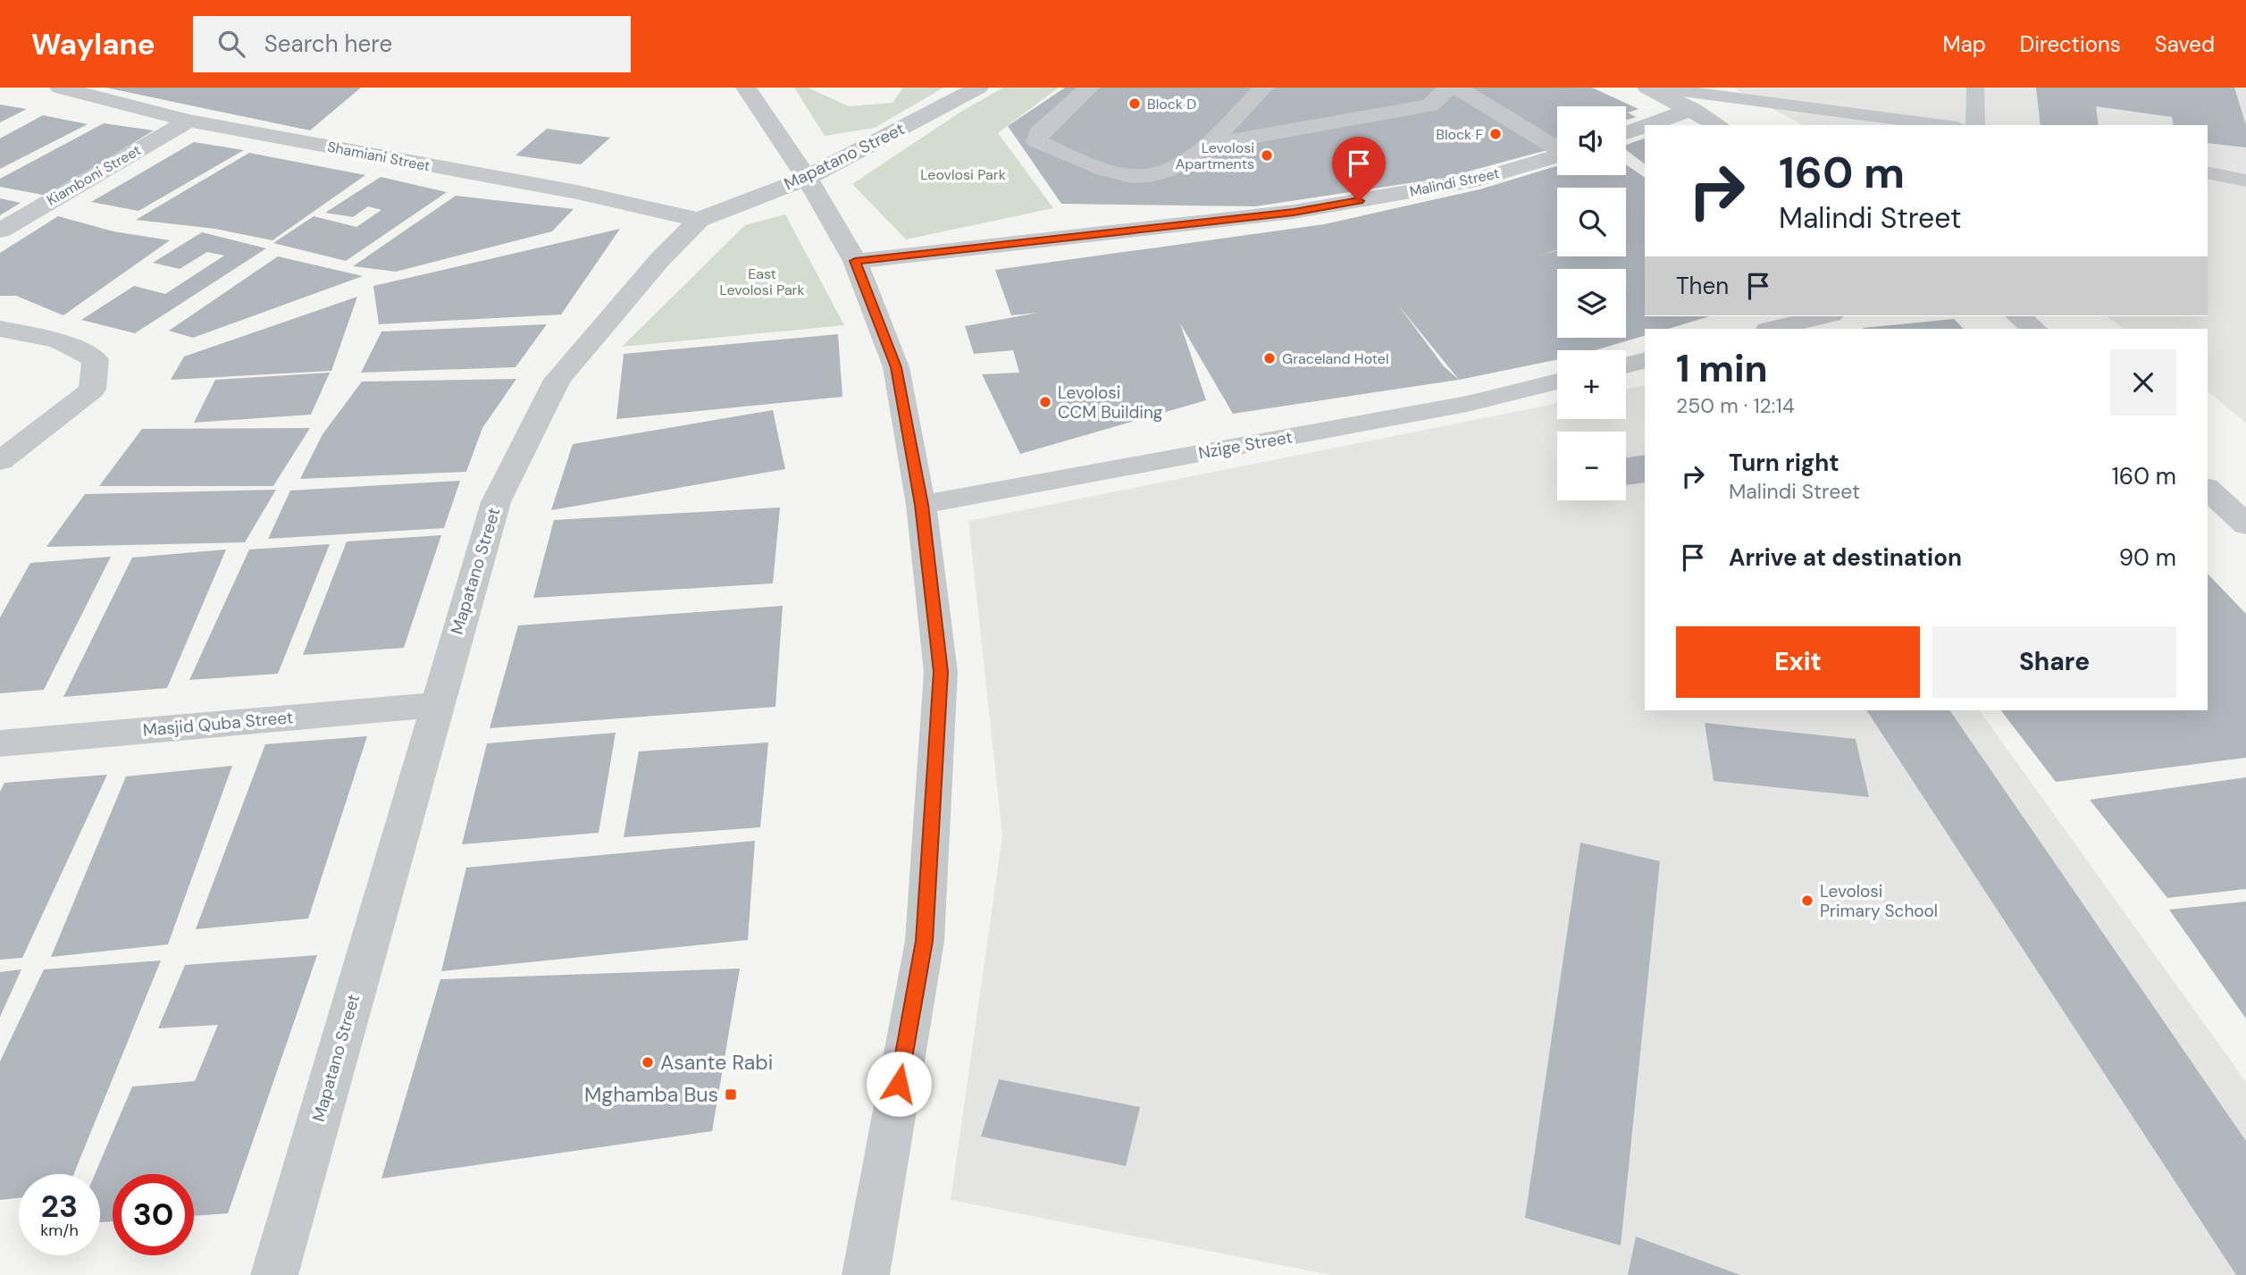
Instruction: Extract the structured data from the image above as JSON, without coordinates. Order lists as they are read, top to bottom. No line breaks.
{"streets":{"street":["Shamiani Street","Mapatano Street","Kiamboni Street","Malindi Street","Nzige Street","Masjid Quba Street"]},"crossings":[["Shamiani Street","Mapatano Street"],["Shamiani Street","Kiamboni Street"],["Mapatano Street","Masjid Quba Street"]],"parks":["Leovlosi Park","East Levolosi Park"],"places":{"other":["Block D","Block F","Levolosi Apartments","Graceland Hotel","Levolosi CCM Building","Levolosi Primary School","Asante Rabi"],"transit":["Mghamba Bus"]},"page":{"header":"Waylane","search":"Search here","nav":["Map","Directions","Saved"],"map_buttons":["+","−"],"turn":["160 m","Malindi Street"],"then":"Then","heading":["1 min","250 m · 12:14"],"list":[{"name":"Turn right","note":"Malindi Street","value":"160 m"},{"name":"Arrive at destination","value":"90 m"}],"buttons":["Exit","Share"],"speed":"23 km/h","limit":"30"}}
